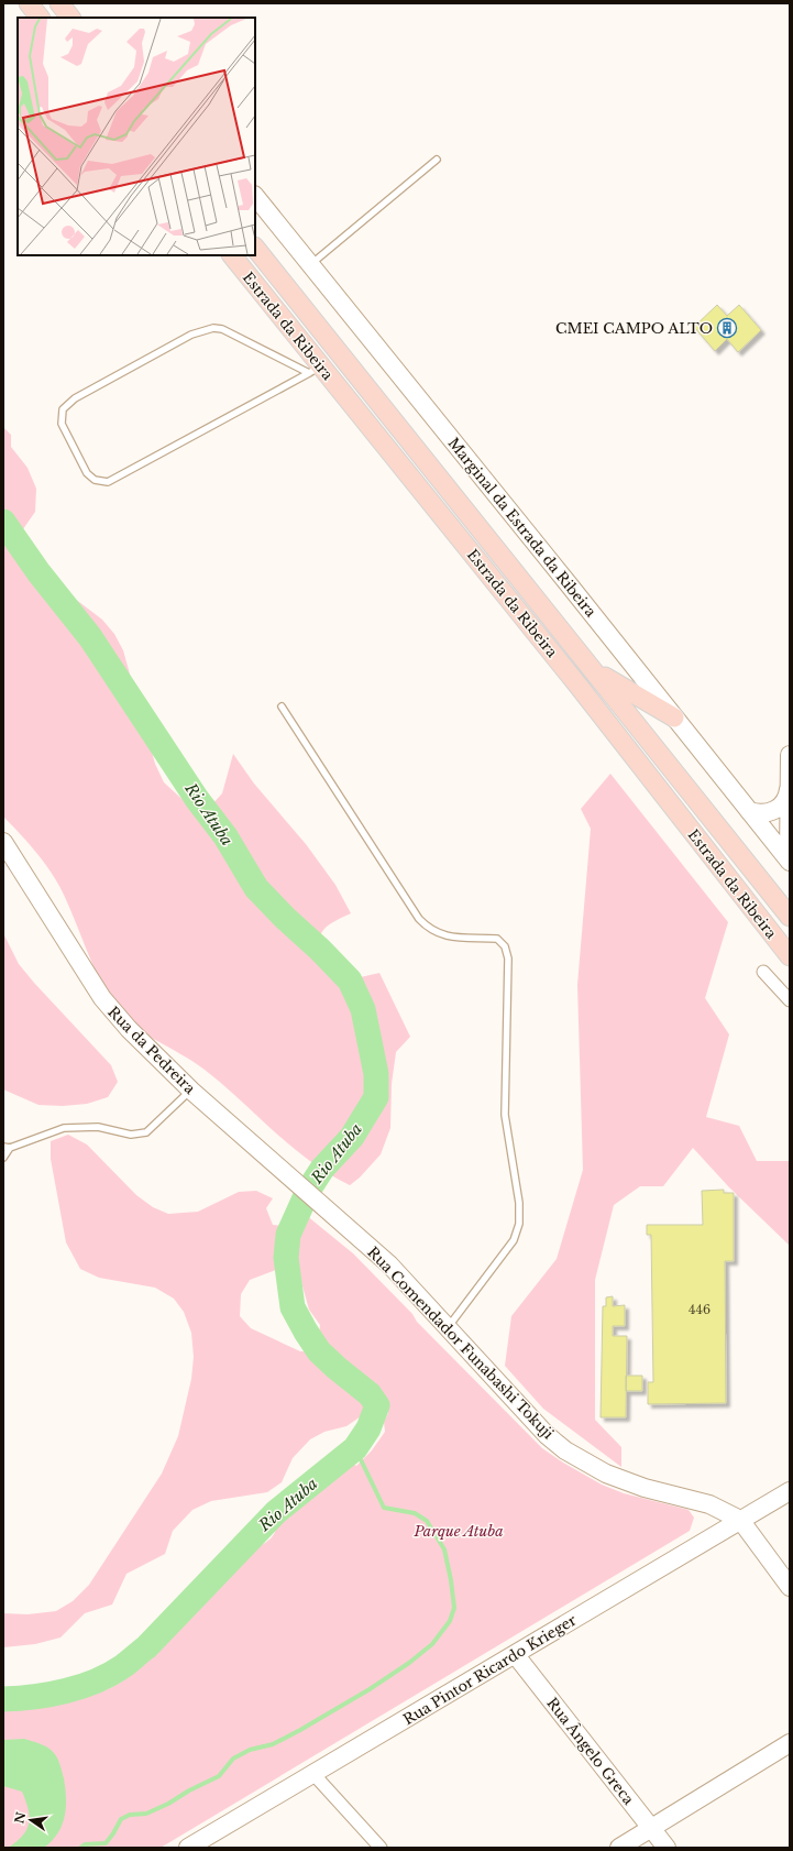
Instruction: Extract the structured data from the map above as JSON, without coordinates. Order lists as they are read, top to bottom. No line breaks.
{"streets":{"main road":["Estrada da Ribeira","Marginal da Estrada da Ribeira","Rua da Pedreira","Rua Comendador Funabashi Tokuji","Rua Pintor Ricardo Krieger","Rua Ângelo Greca"]},"crossings":[["Rua da Pedreira","Rua Comendador Funabashi Tokuji"],["Rua Comendador Funabashi Tokuji","Rua Pintor Ricardo Krieger"],["Rua Pintor Ricardo Krieger","Rua Ângelo Greca"]],"water":["Rio Atuba"],"parks":["Parque Atuba"],"places":{"building":["CMEI CAMPO ALTO"]},"house_numbers":["446"],"north":"left"}
